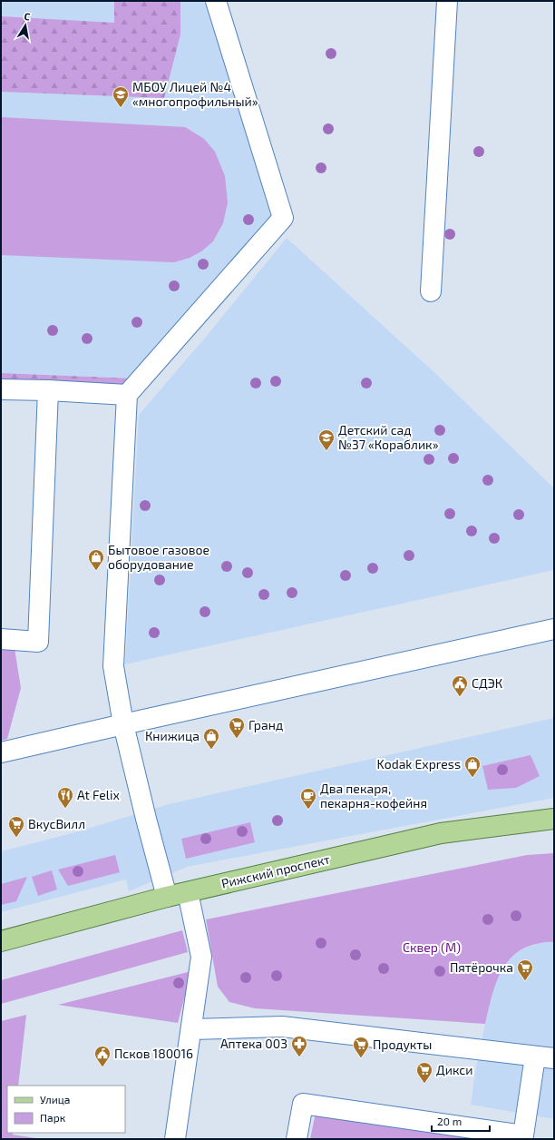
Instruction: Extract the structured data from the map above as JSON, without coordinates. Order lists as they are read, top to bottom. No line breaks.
{"streets":{"main road":["Рижский проспект"]},"parks":["Сквер (М)"],"places":{"school or university":["МБОУ Лицей №4 «многопрофильный»","Детский сад №37 «Кораблик»"],"shop":["Бытовое газовое оборудование","Книжица","Kodak Express"],"public building":["СДЭК","Псков 180016"],"supermarket":["Гранд","ВкусВилл","Пятёрочка","Продукты","Дикси"],"restaurant":["At Felix"],"cafe":["Два пекаря, пекарня-кофейня"],"pharmacy":["Аптека 003"]},"legend":["Улица","Парк"],"scale_bar":"20 m","north":"top"}
